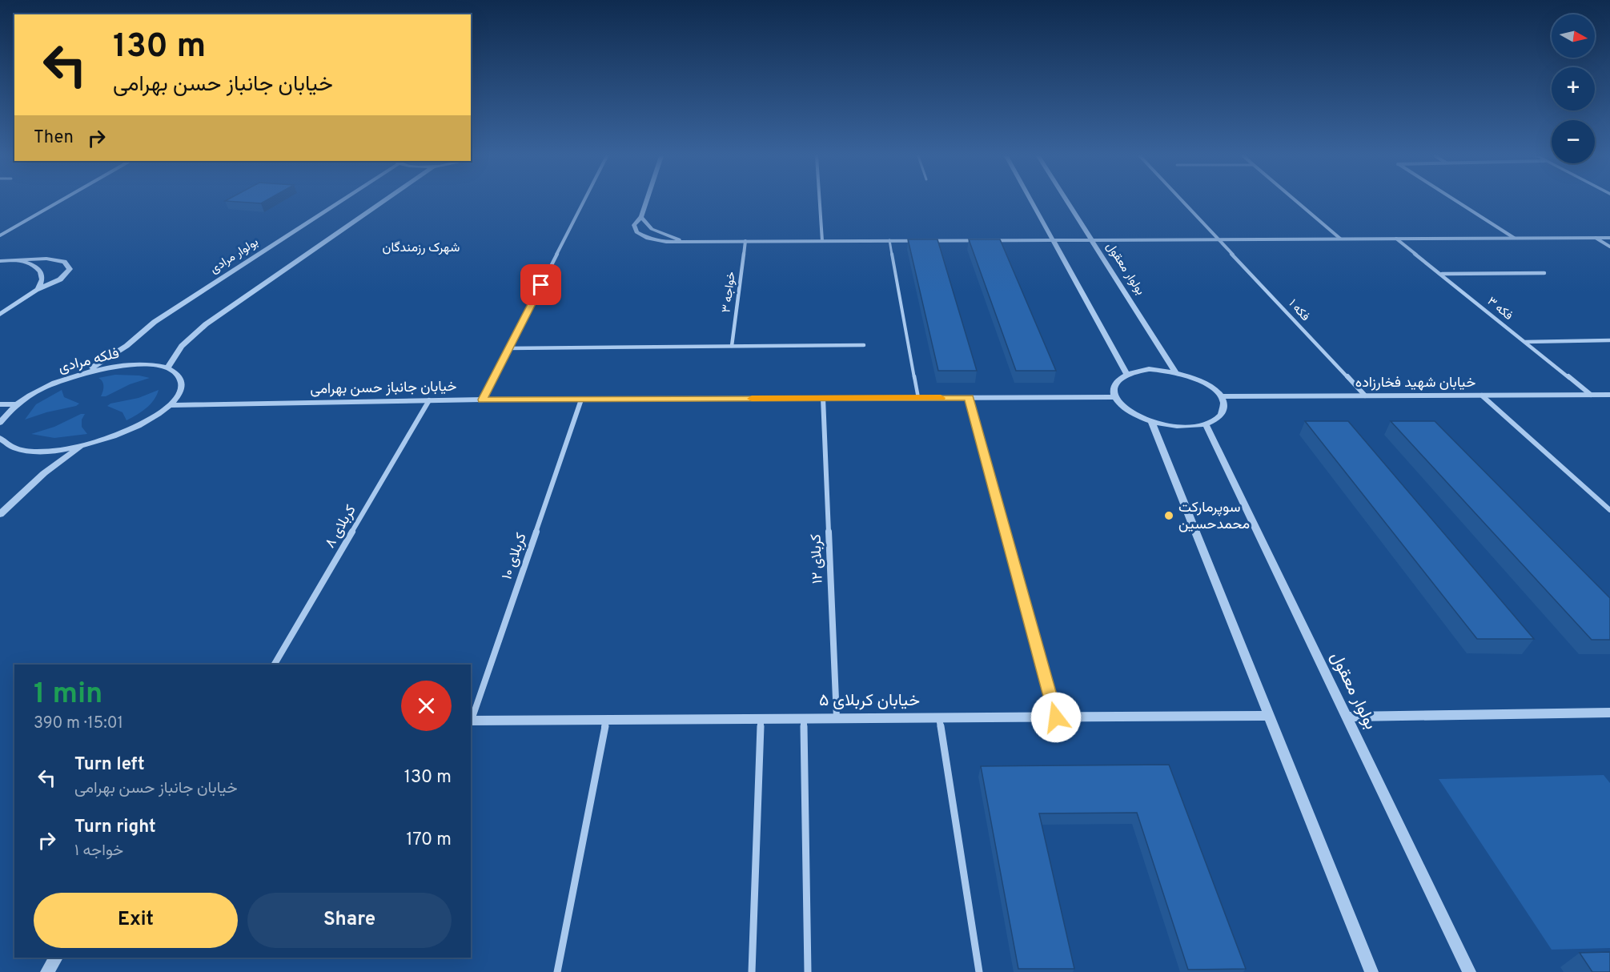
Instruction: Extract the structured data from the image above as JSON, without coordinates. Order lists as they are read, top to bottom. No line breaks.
{"streets":{"street":["بولوار مرادی","بولوار معقول","خواجه ۳","فکه ۳","فکه ۱","فلکه مرادی","خیابان شهید فخارزاده","خیابان جانباز حسن بهرامی","کربلای ۸","کربلای ۱۰","کربلای ۱۲","خیابان کربلای ۵"]},"crossings":[["بولوار مرادی","فلکه مرادی"],["فکه ۳","خیابان شهید فخارزاده"],["فکه ۱","خیابان شهید فخارزاده"],["خیابان جانباز حسن بهرامی","کربلای ۸"],["خیابان جانباز حسن بهرامی","کربلای ۱۰"],["خیابان جانباز حسن بهرامی","کربلای ۱۲"],["کربلای ۱۰","خیابان کربلای ۵"],["کربلای ۱۲","خیابان کربلای ۵"]],"districts":["شهرک رزمندگان"],"places":["سوپرمارکت محمدحسین"],"north":"right","page":{"map_buttons":["+","−"],"turn":["130 m","خیابان جانباز حسن بهرامی"],"then":"Then","heading":["1 min","390 m · 15:01"],"list":[{"name":"Turn left","note":"خیابان جانباز حسن بهرامی","value":"130 m"},{"name":"Turn right","note":"خواجه ۱","value":"170 m"}],"buttons":["Exit","Share"]}}
